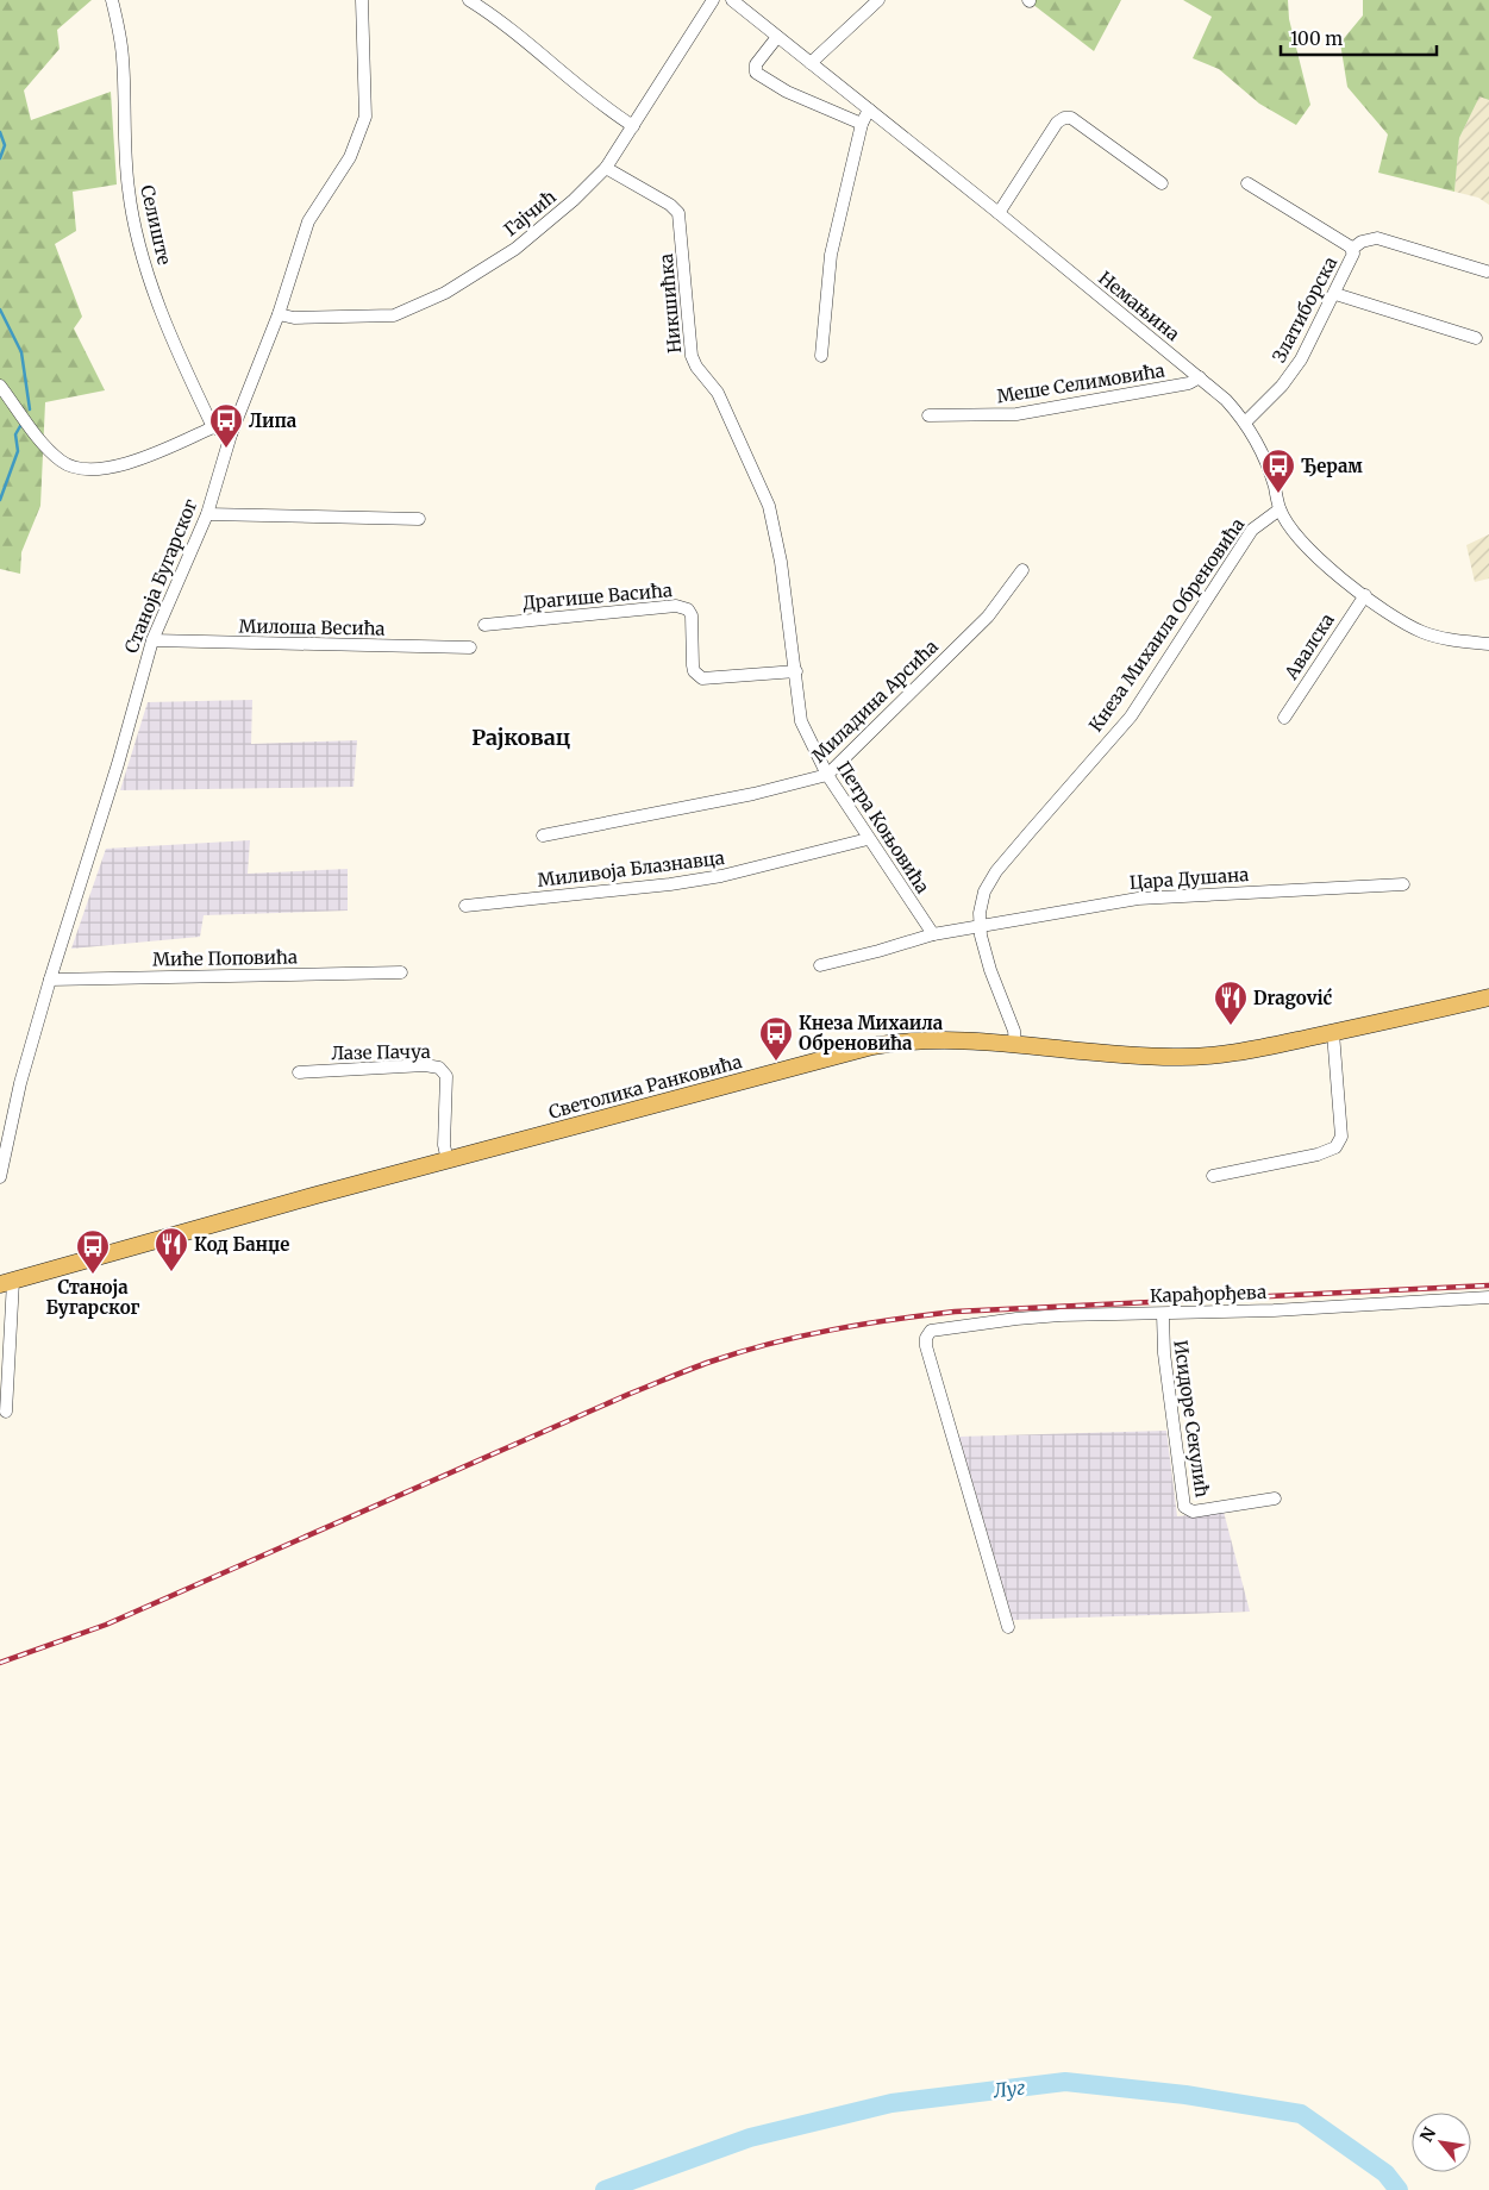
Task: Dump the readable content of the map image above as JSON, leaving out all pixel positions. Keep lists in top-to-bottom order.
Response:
{
  "streets": {
    "main road": ["Светолика Ранковића"],
    "street": [
      "Гајчић",
      "Селиште",
      "Никшићка",
      "Немањина",
      "Златиборска",
      "Меше Селимовића",
      "Станоја Бугарског",
      "Драгише Васића",
      "Кнеза Михаила Обреновића",
      "Милоша Весића",
      "Авалска",
      "Миладина Арсића",
      "Петра Коњовића",
      "Миливоја Блазнавца",
      "Цара Душана",
      "Миће Поповића",
      "Лазе Пачуа",
      "Карађорђева",
      "Исидоре Секулић"
    ]
  },
  "crossings": [
    ["Гајчић", "Никшићка"],
    ["Гајчић", "Станоја Бугарског"],
    ["Никшићка", "Петра Коњовића"],
    ["Немањина", "Златиборска"],
    ["Немањина", "Меше Селимовића"],
    ["Немањина", "Кнеза Михаила Обреновића"],
    ["Немањина", "Авалска"],
    ["Станоја Бугарског", "Милоша Весића"],
    ["Станоја Бугарског", "Миће Поповића"],
    ["Драгише Васића", "Петра Коњовића"],
    ["Кнеза Михаила Обреновића", "Цара Душана"],
    ["Кнеза Михаила Обреновића", "Светолика Ранковића"],
    ["Миладина Арсића", "Петра Коњовића"],
    ["Петра Коњовића", "Миливоја Блазнавца"],
    ["Петра Коњовића", "Цара Душана"],
    ["Лазе Пачуа", "Светолика Ранковића"],
    ["Карађорђева", "Исидоре Секулић"]
  ],
  "districts": ["Рајковац"],
  "water": ["Луг"],
  "places": {
    "bus stop": [
      "Липа",
      "Ђерам",
      "Кнеза Михаила Обреновића",
      "Станоја Бугарског"
    ],
    "restaurant": ["Dragović", "Код Банџе"]
  },
  "scale_bar": "100 m",
  "north": "top left"
}
